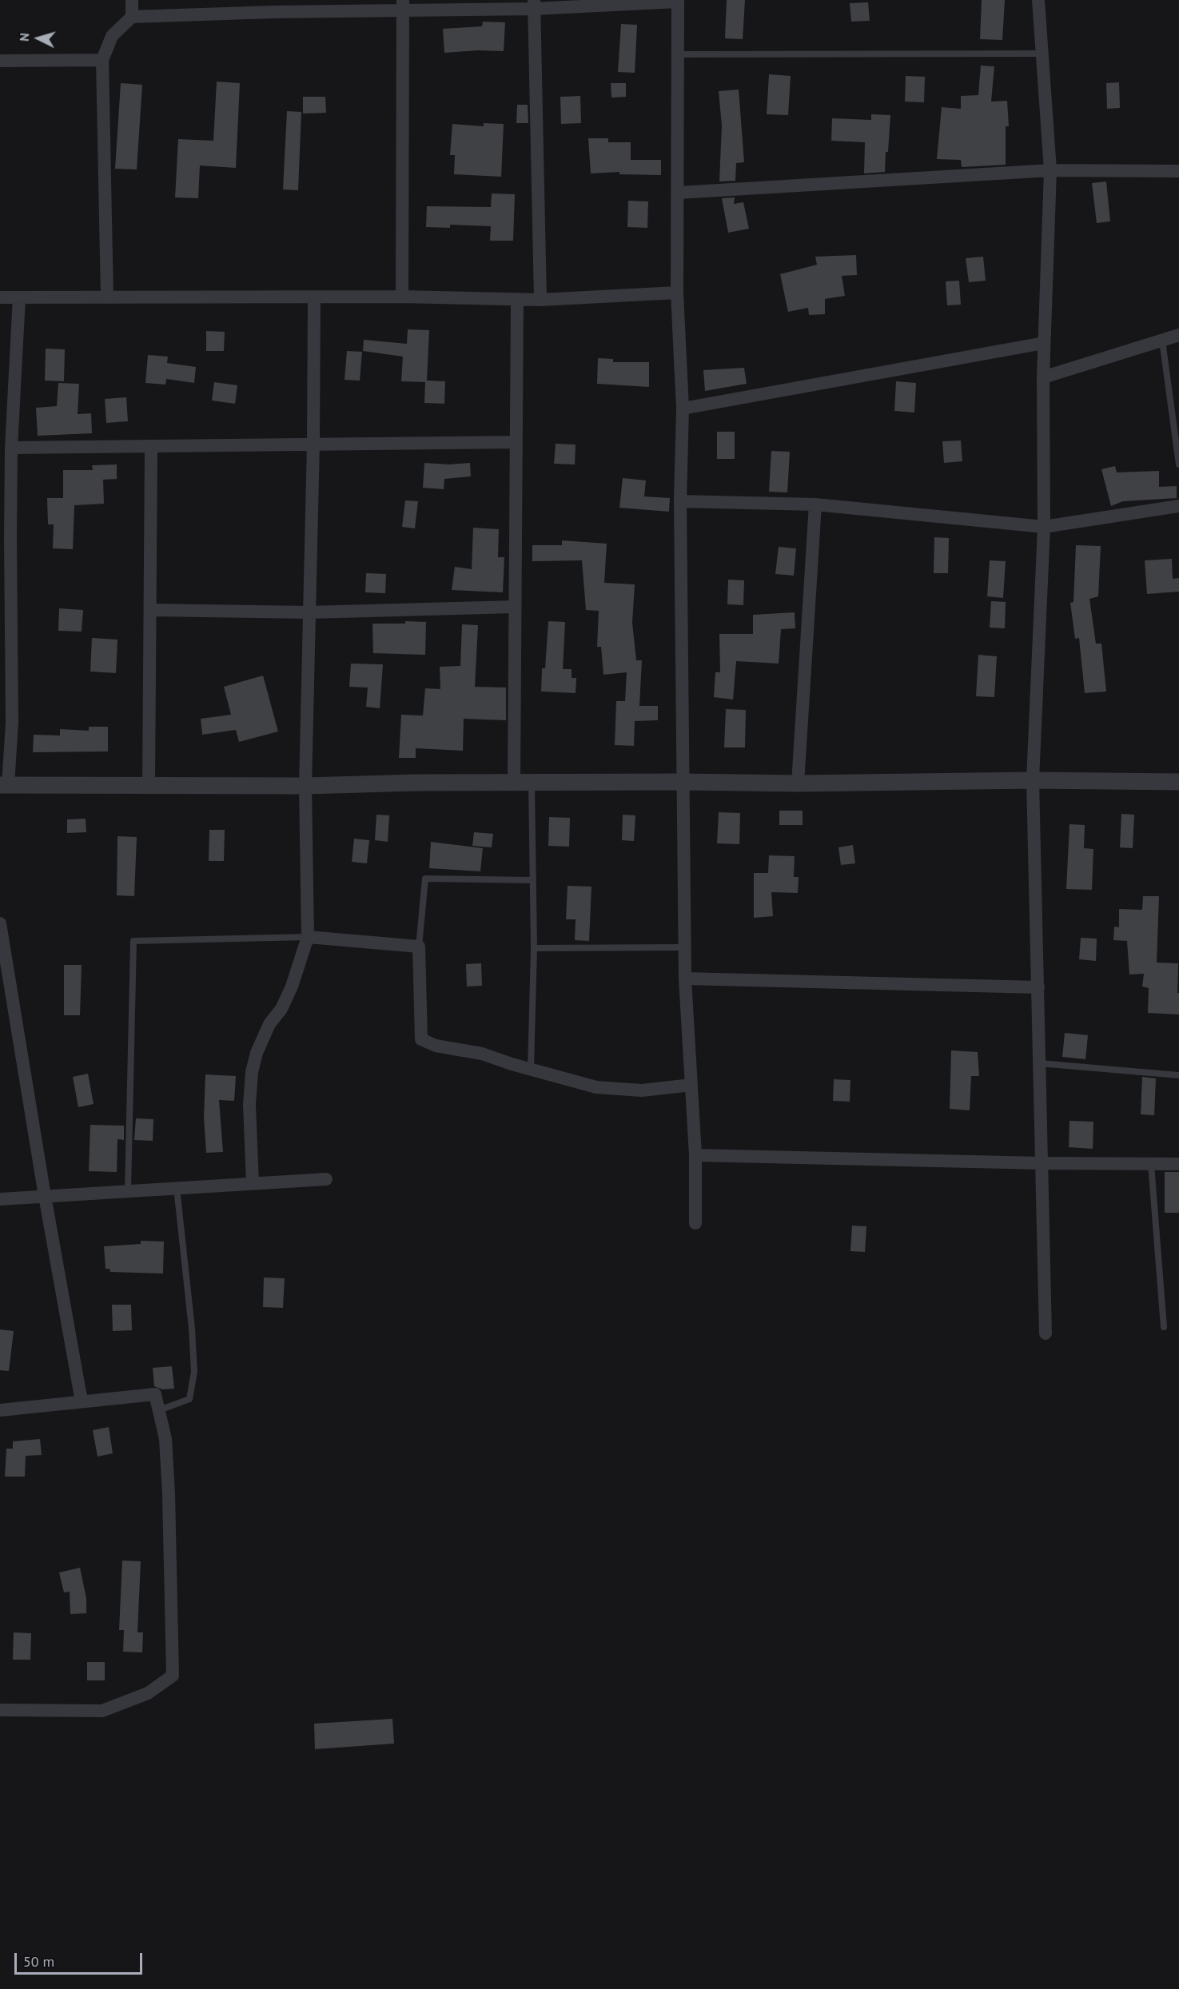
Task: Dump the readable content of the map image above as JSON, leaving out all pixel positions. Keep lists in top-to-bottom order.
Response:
{
  "scale_bar": "50 m",
  "north": "left"
}
